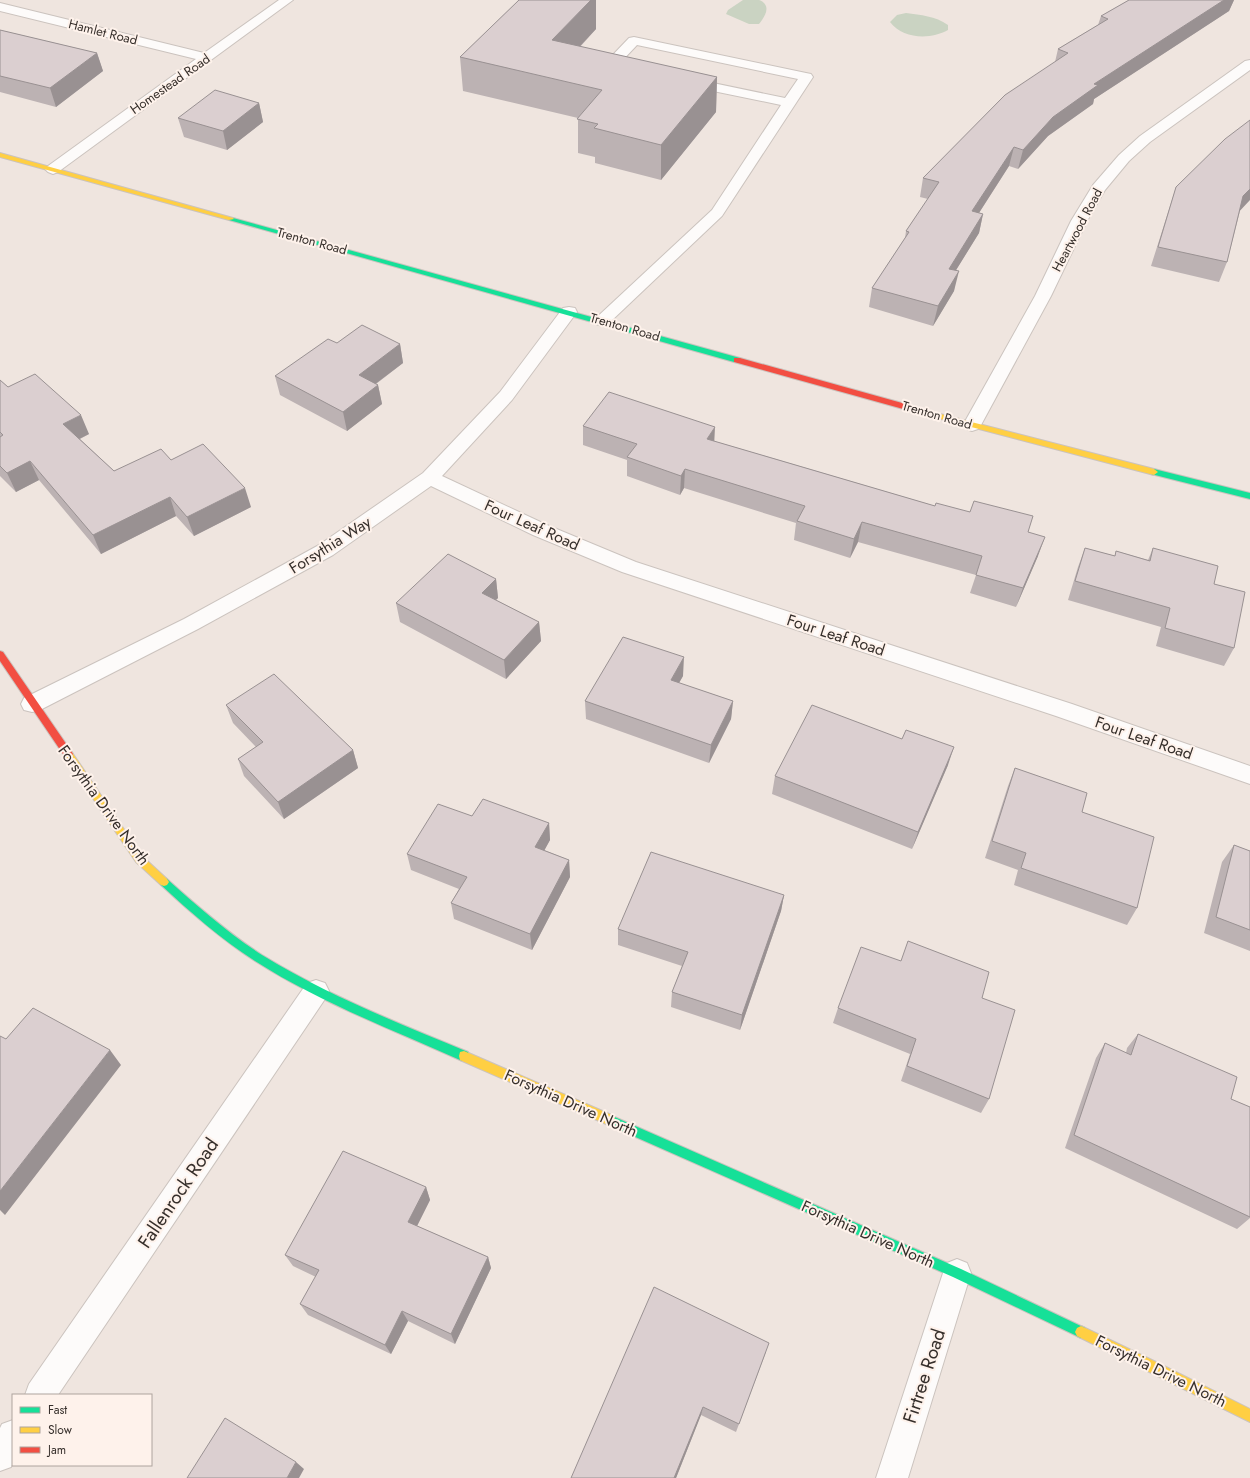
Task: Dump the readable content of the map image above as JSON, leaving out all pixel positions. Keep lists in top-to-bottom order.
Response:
{
  "streets": {
    "main road": ["Trenton Road", "Forsythia Drive North"],
    "street": [
      "Hamlet Road",
      "Homestead Road",
      "Heartwood Road",
      "Four Leaf Road",
      "Forsythia Way",
      "Fallenrock Road",
      "Firtree Road"
    ]
  },
  "crossings": [
    ["Hamlet Road", "Homestead Road"],
    ["Homestead Road", "Trenton Road"],
    ["Heartwood Road", "Trenton Road"],
    ["Trenton Road", "Forsythia Way"],
    ["Four Leaf Road", "Forsythia Way"],
    ["Forsythia Way", "Forsythia Drive North"],
    ["Forsythia Drive North", "Fallenrock Road"],
    ["Forsythia Drive North", "Firtree Road"]
  ],
  "legend": ["Fast", "Slow", "Jam"]
}
